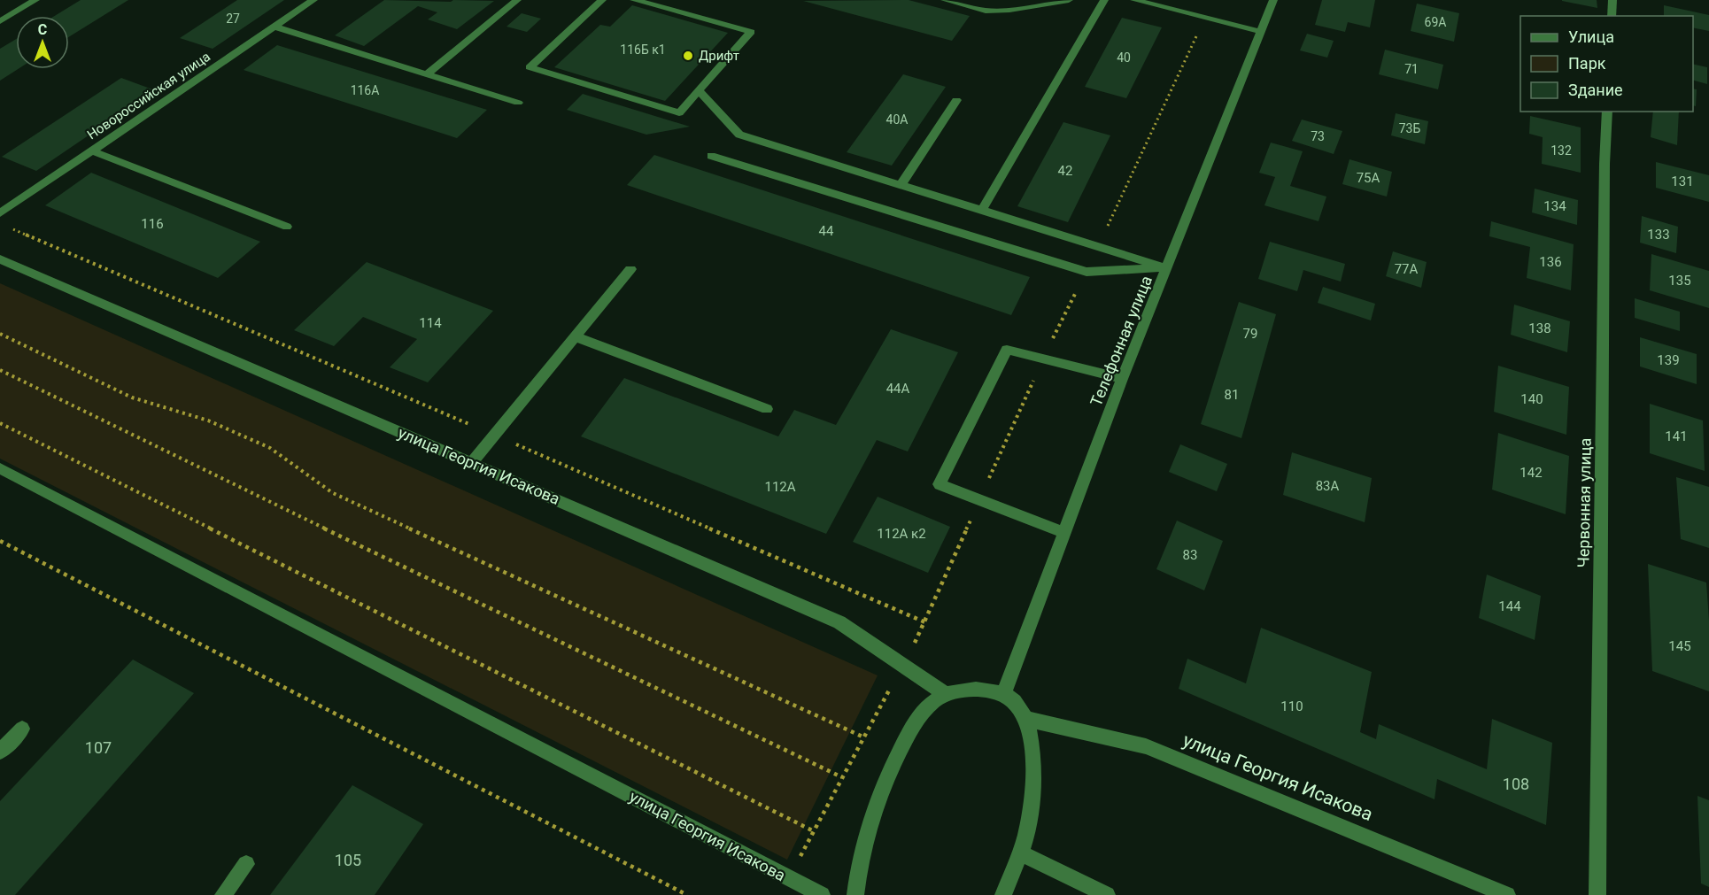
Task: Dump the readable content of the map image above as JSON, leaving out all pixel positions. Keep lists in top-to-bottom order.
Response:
{
  "streets": {
    "street": [
      "Новороссийская улица",
      "Телефонная улица",
      "улица Георгия Исакова",
      "Червонная улица"
    ]
  },
  "places": ["Дрифт"],
  "house_numbers": [
    "27",
    "69А",
    "116Б к1",
    "40",
    "71",
    "116А",
    "40А",
    "73Б",
    "73",
    "132",
    "42",
    "75А",
    "131",
    "134",
    "116",
    "44",
    "133",
    "136",
    "77А",
    "135",
    "114",
    "138",
    "79",
    "139",
    "44А",
    "81",
    "140",
    "141",
    "142",
    "83А",
    "112А",
    "112А к2",
    "83",
    "144",
    "145",
    "110",
    "107",
    "108",
    "105"
  ],
  "legend": ["Улица", "Парк", "Здание"],
  "north": "top"
}
